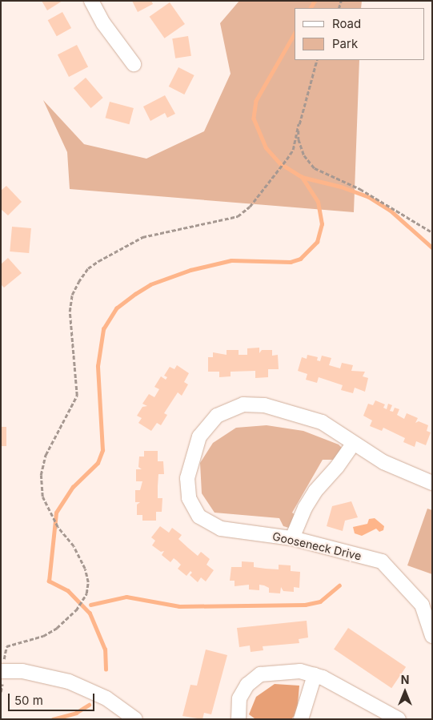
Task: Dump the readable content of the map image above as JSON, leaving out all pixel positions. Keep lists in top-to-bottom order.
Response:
{
  "streets": {
    "street": ["Gooseneck Drive"]
  },
  "legend": ["Road", "Park"],
  "scale_bar": "50 m",
  "north": "top"
}
